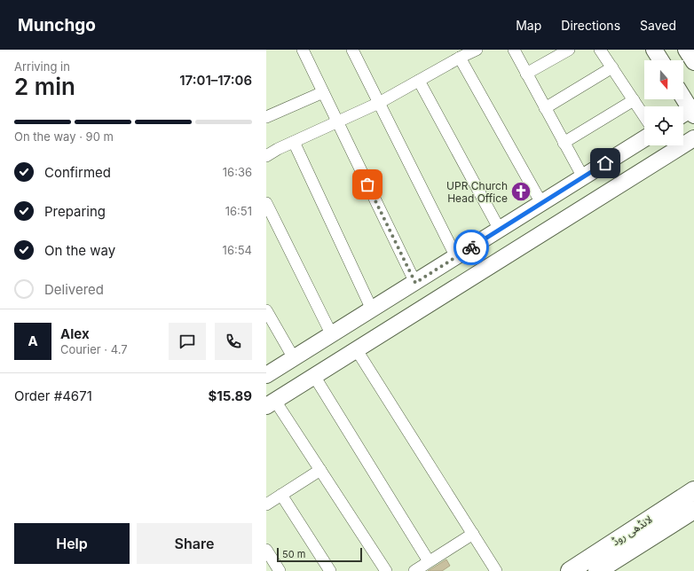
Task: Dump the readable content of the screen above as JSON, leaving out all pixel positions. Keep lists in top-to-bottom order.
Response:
{
  "streets": {
    "main road": ["لانڈھی روڈ"]
  },
  "places": {
    "church": ["UPR Church Head Office"]
  },
  "scale_bar": "50 m",
  "north": "bottom",
  "page": {
    "header": "Munchgo",
    "nav": ["Map", "Directions", "Saved"],
    "heading": ["2 min", "Arriving in", "17:01–17:06"],
    "panel": [
      "Alex",
      "Courier · 4.7",
      "Order #4671",
      "$15.89"
    ],
    "bar": "On the way · 90 m",
    "list": [
      ["Confirmed", "16:36"],
      ["Preparing", "16:51"],
      ["On the way", "16:54"],
      "Delivered"
    ],
    "round": "A",
    "buttons": ["Help", "Share"],
    "scale": "50 m"
  }
}
